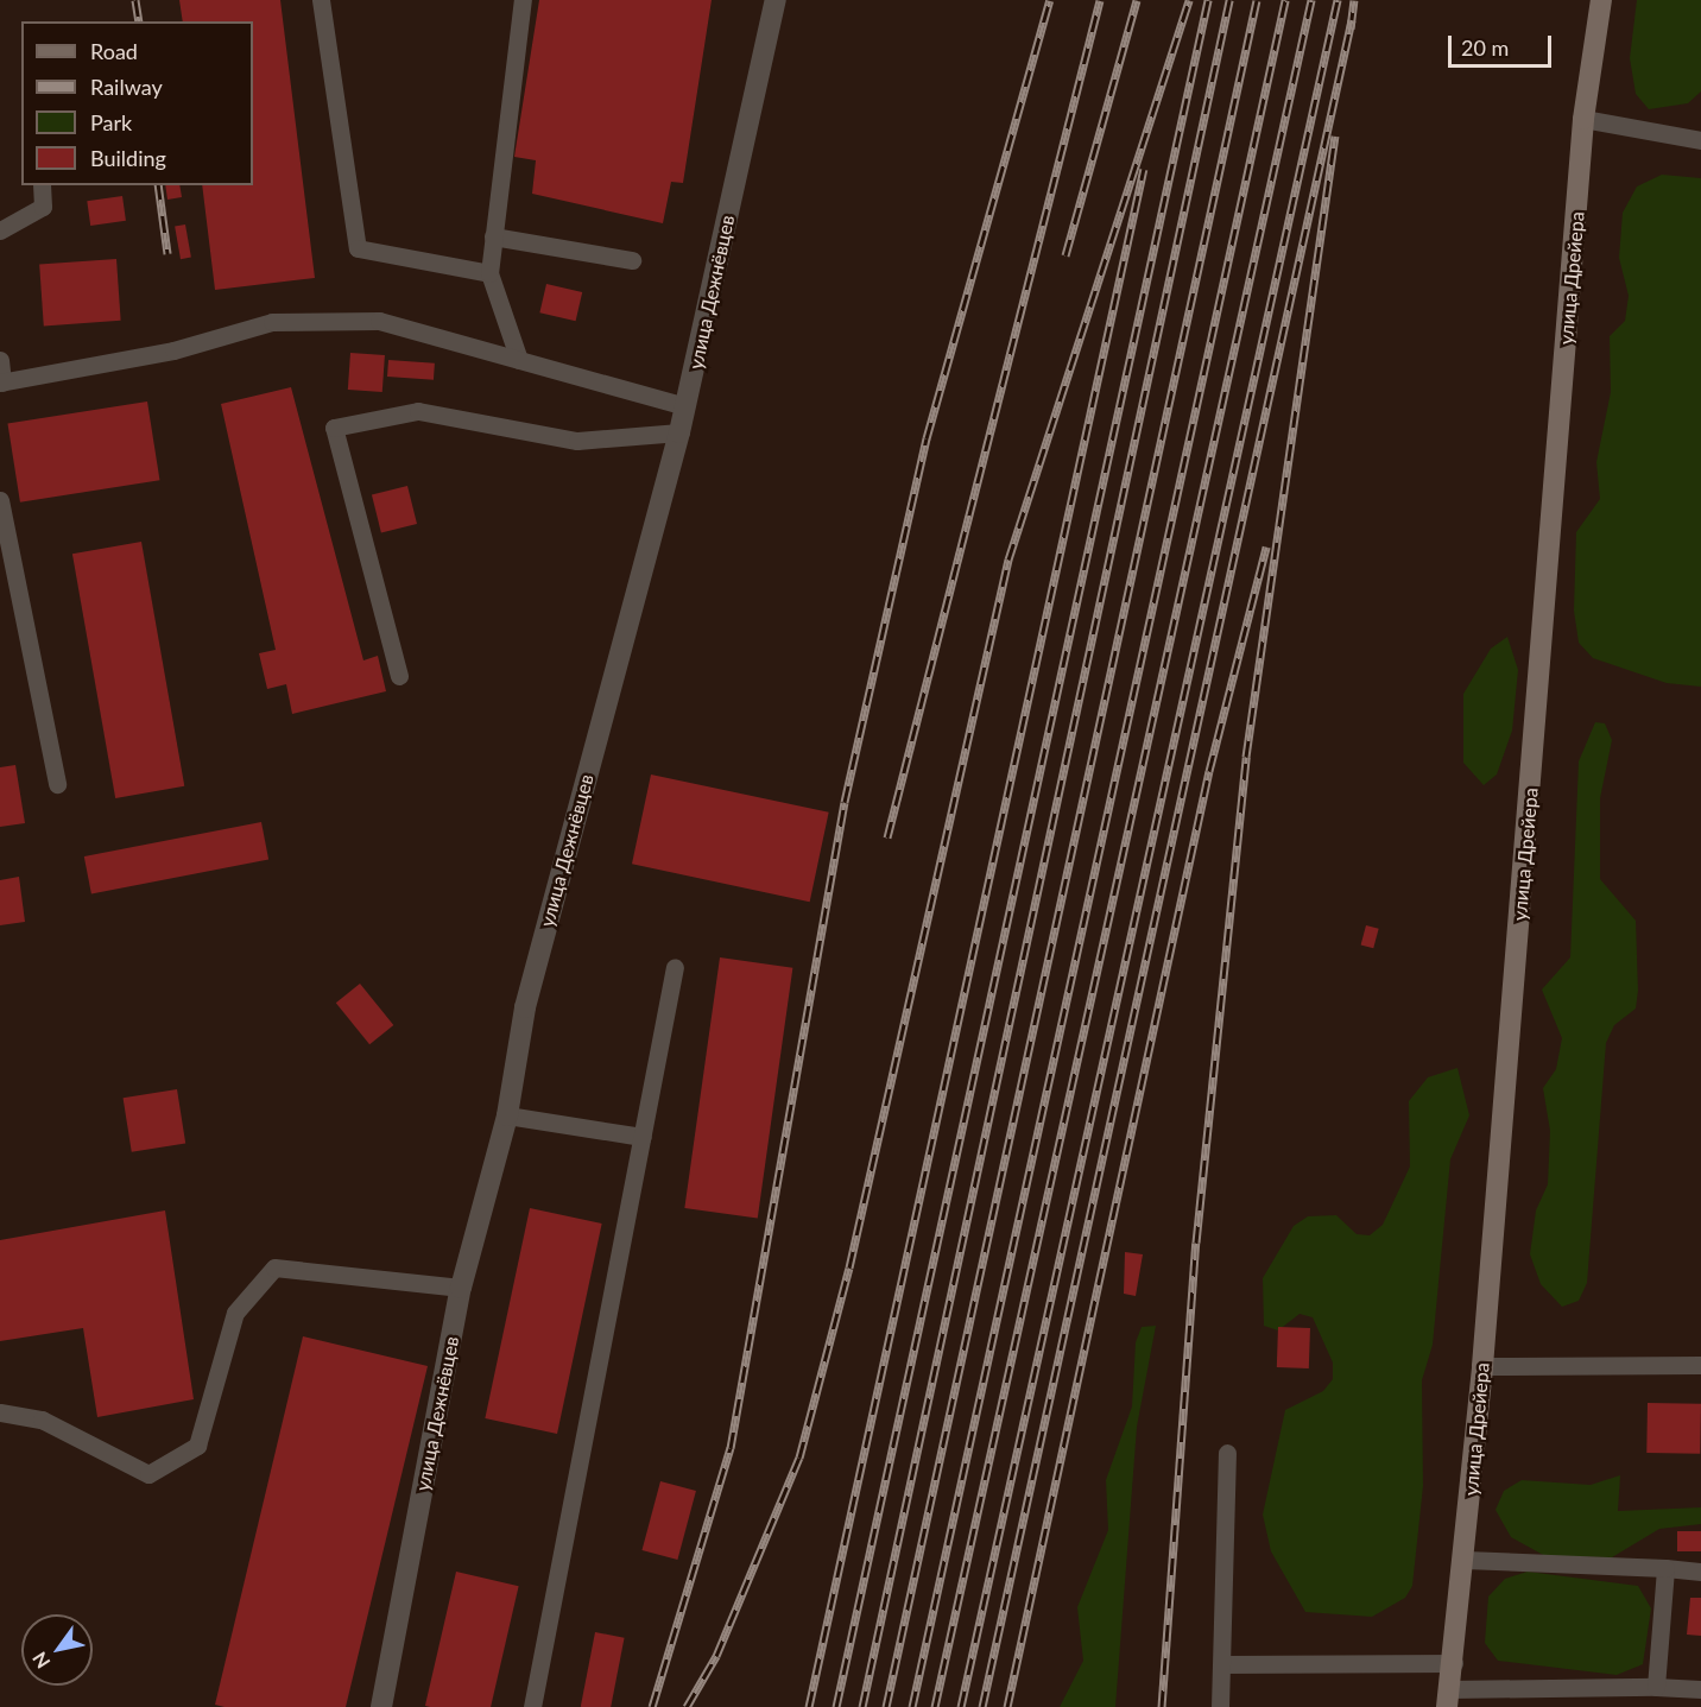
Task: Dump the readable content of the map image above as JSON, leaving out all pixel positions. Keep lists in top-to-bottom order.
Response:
{
  "streets": {
    "main road": ["улица Дрейера"],
    "street": ["улица Дежнёвцев"]
  },
  "legend": [
    "Road",
    "Railway",
    "Park",
    "Building"
  ],
  "scale_bar": "20 m",
  "north": "bottom left"
}
